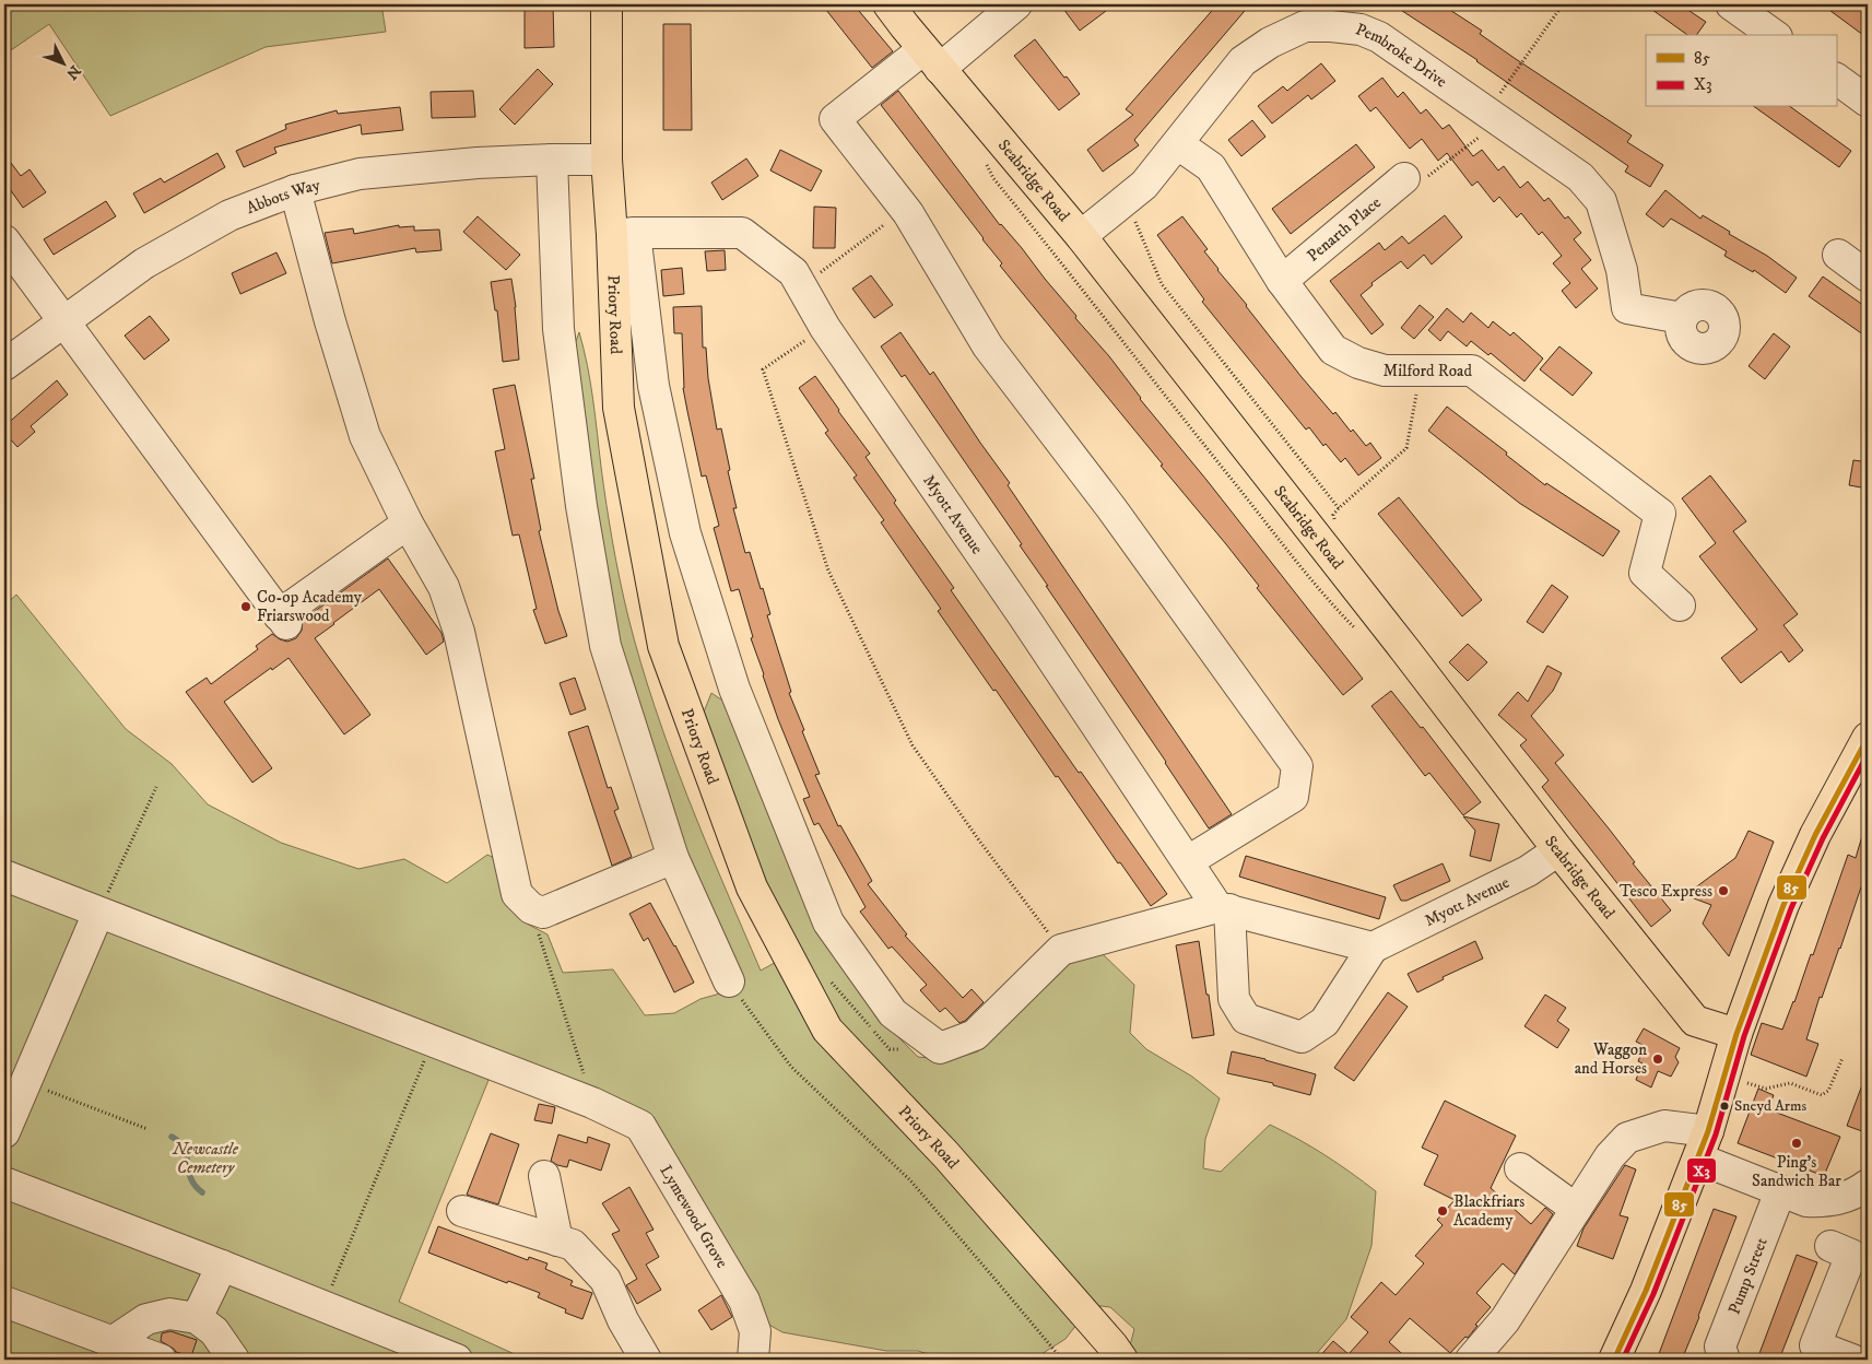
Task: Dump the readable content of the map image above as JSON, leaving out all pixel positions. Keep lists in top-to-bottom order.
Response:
{
  "streets": {
    "main road": ["Seabridge Road", "Priory Road"],
    "street": [
      "Pembroke Drive",
      "Abbots Way",
      "Penarth Place",
      "Milford Road",
      "Myott Avenue",
      "Lymewood Grove",
      "Pump Street"
    ]
  },
  "crossings": [
    ["Pembroke Drive", "Seabridge Road"],
    ["Pembroke Drive", "Milford Road"],
    ["Seabridge Road", "Myott Avenue"],
    ["Abbots Way", "Priory Road"],
    ["Penarth Place", "Milford Road"],
    ["Priory Road", "Myott Avenue"]
  ],
  "parks": ["Newcastle Cemetery"],
  "places": [
    "Co-op Academy Friarswood",
    "Tesco Express",
    "Waggon and Horses",
    "Sneyd Arms",
    "Ping's Sandwich Bar",
    "Blackfriars Academy"
  ],
  "lines": ["transit line 85", "transit line X3"],
  "legend": ["85", "X3"],
  "north": "bottom right"
}
